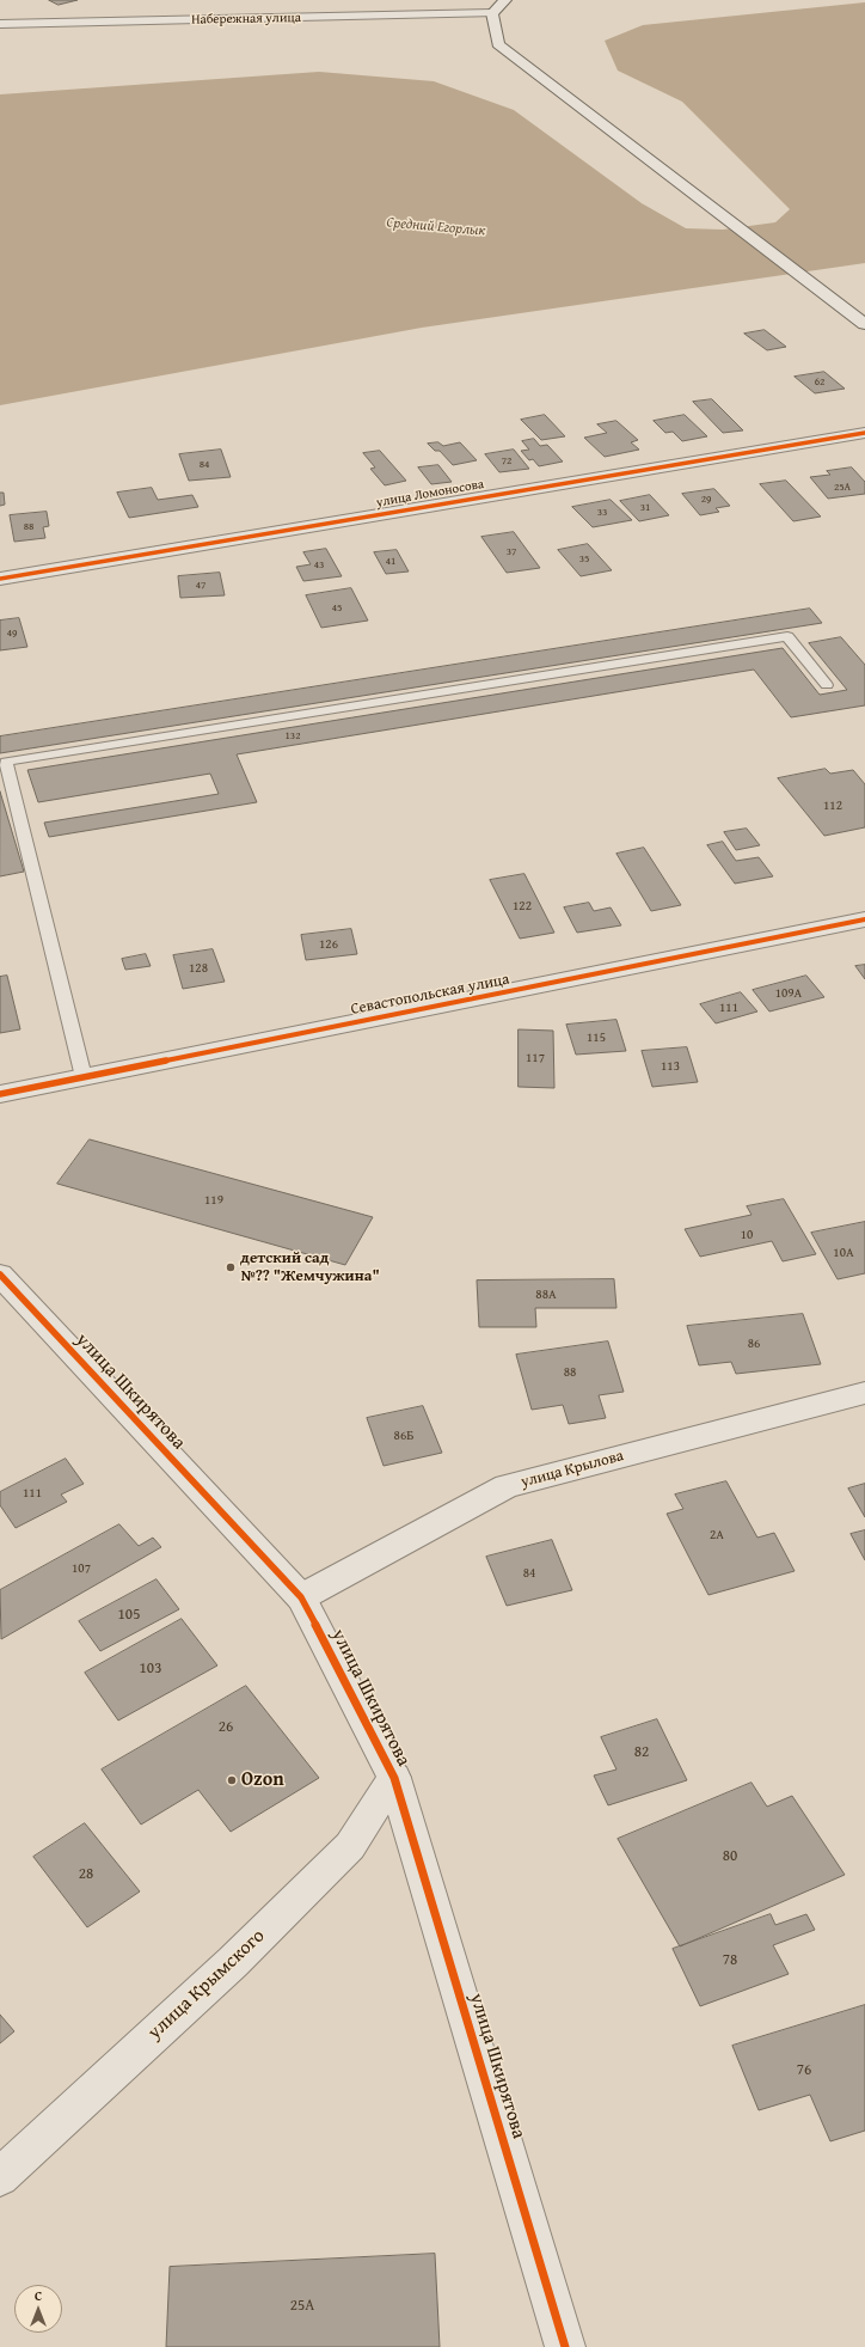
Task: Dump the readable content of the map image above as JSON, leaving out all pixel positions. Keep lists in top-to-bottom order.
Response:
{
  "streets": {
    "street": [
      "Набережная улица",
      "улица Ломоносова",
      "Севастопольская улица",
      "улица Шкирятова",
      "улица Крылова",
      "улица Крымского"
    ]
  },
  "crossings": [
    ["улица Шкирятова", "улица Крылова"],
    ["улица Шкирятова", "улица Крымского"]
  ],
  "water": ["Средний Егорлык"],
  "places": ["детский сад №?? \"Жемчужина\"", "Ozon"],
  "house_numbers": [
    "62",
    "72",
    "84",
    "25А",
    "29",
    "31",
    "33",
    "88",
    "37",
    "35",
    "41",
    "43",
    "47",
    "45",
    "49",
    "132",
    "112",
    "122",
    "126",
    "128",
    "109А",
    "111",
    "115",
    "117",
    "113",
    "119",
    "10",
    "10А",
    "88А",
    "86",
    "88",
    "86Б",
    "111",
    "2А",
    "107",
    "84",
    "105",
    "103",
    "26",
    "82",
    "80",
    "28",
    "78",
    "76",
    "25А"
  ],
  "north": "top"
}
